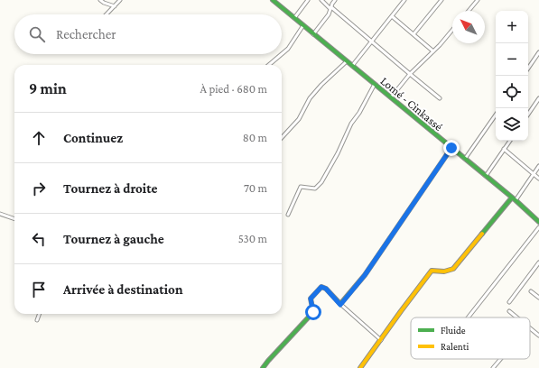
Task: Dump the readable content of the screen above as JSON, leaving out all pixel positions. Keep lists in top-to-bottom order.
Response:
{
  "streets": {
    "main road": ["Lomé - Cinkassé"]
  },
  "legend": ["Fluide", "Ralenti"],
  "north": "top left",
  "page": {
    "map_buttons": ["+", "−"],
    "search": "Rechercher",
    "heading": ["9 min", "À pied · 680 m"],
    "list": [
      ["Continuez", "80 m"],
      ["Tournez à droite", "70 m"],
      ["Tournez à gauche", "530 m"],
      "Arrivée à destination"
    ]
  }
}
